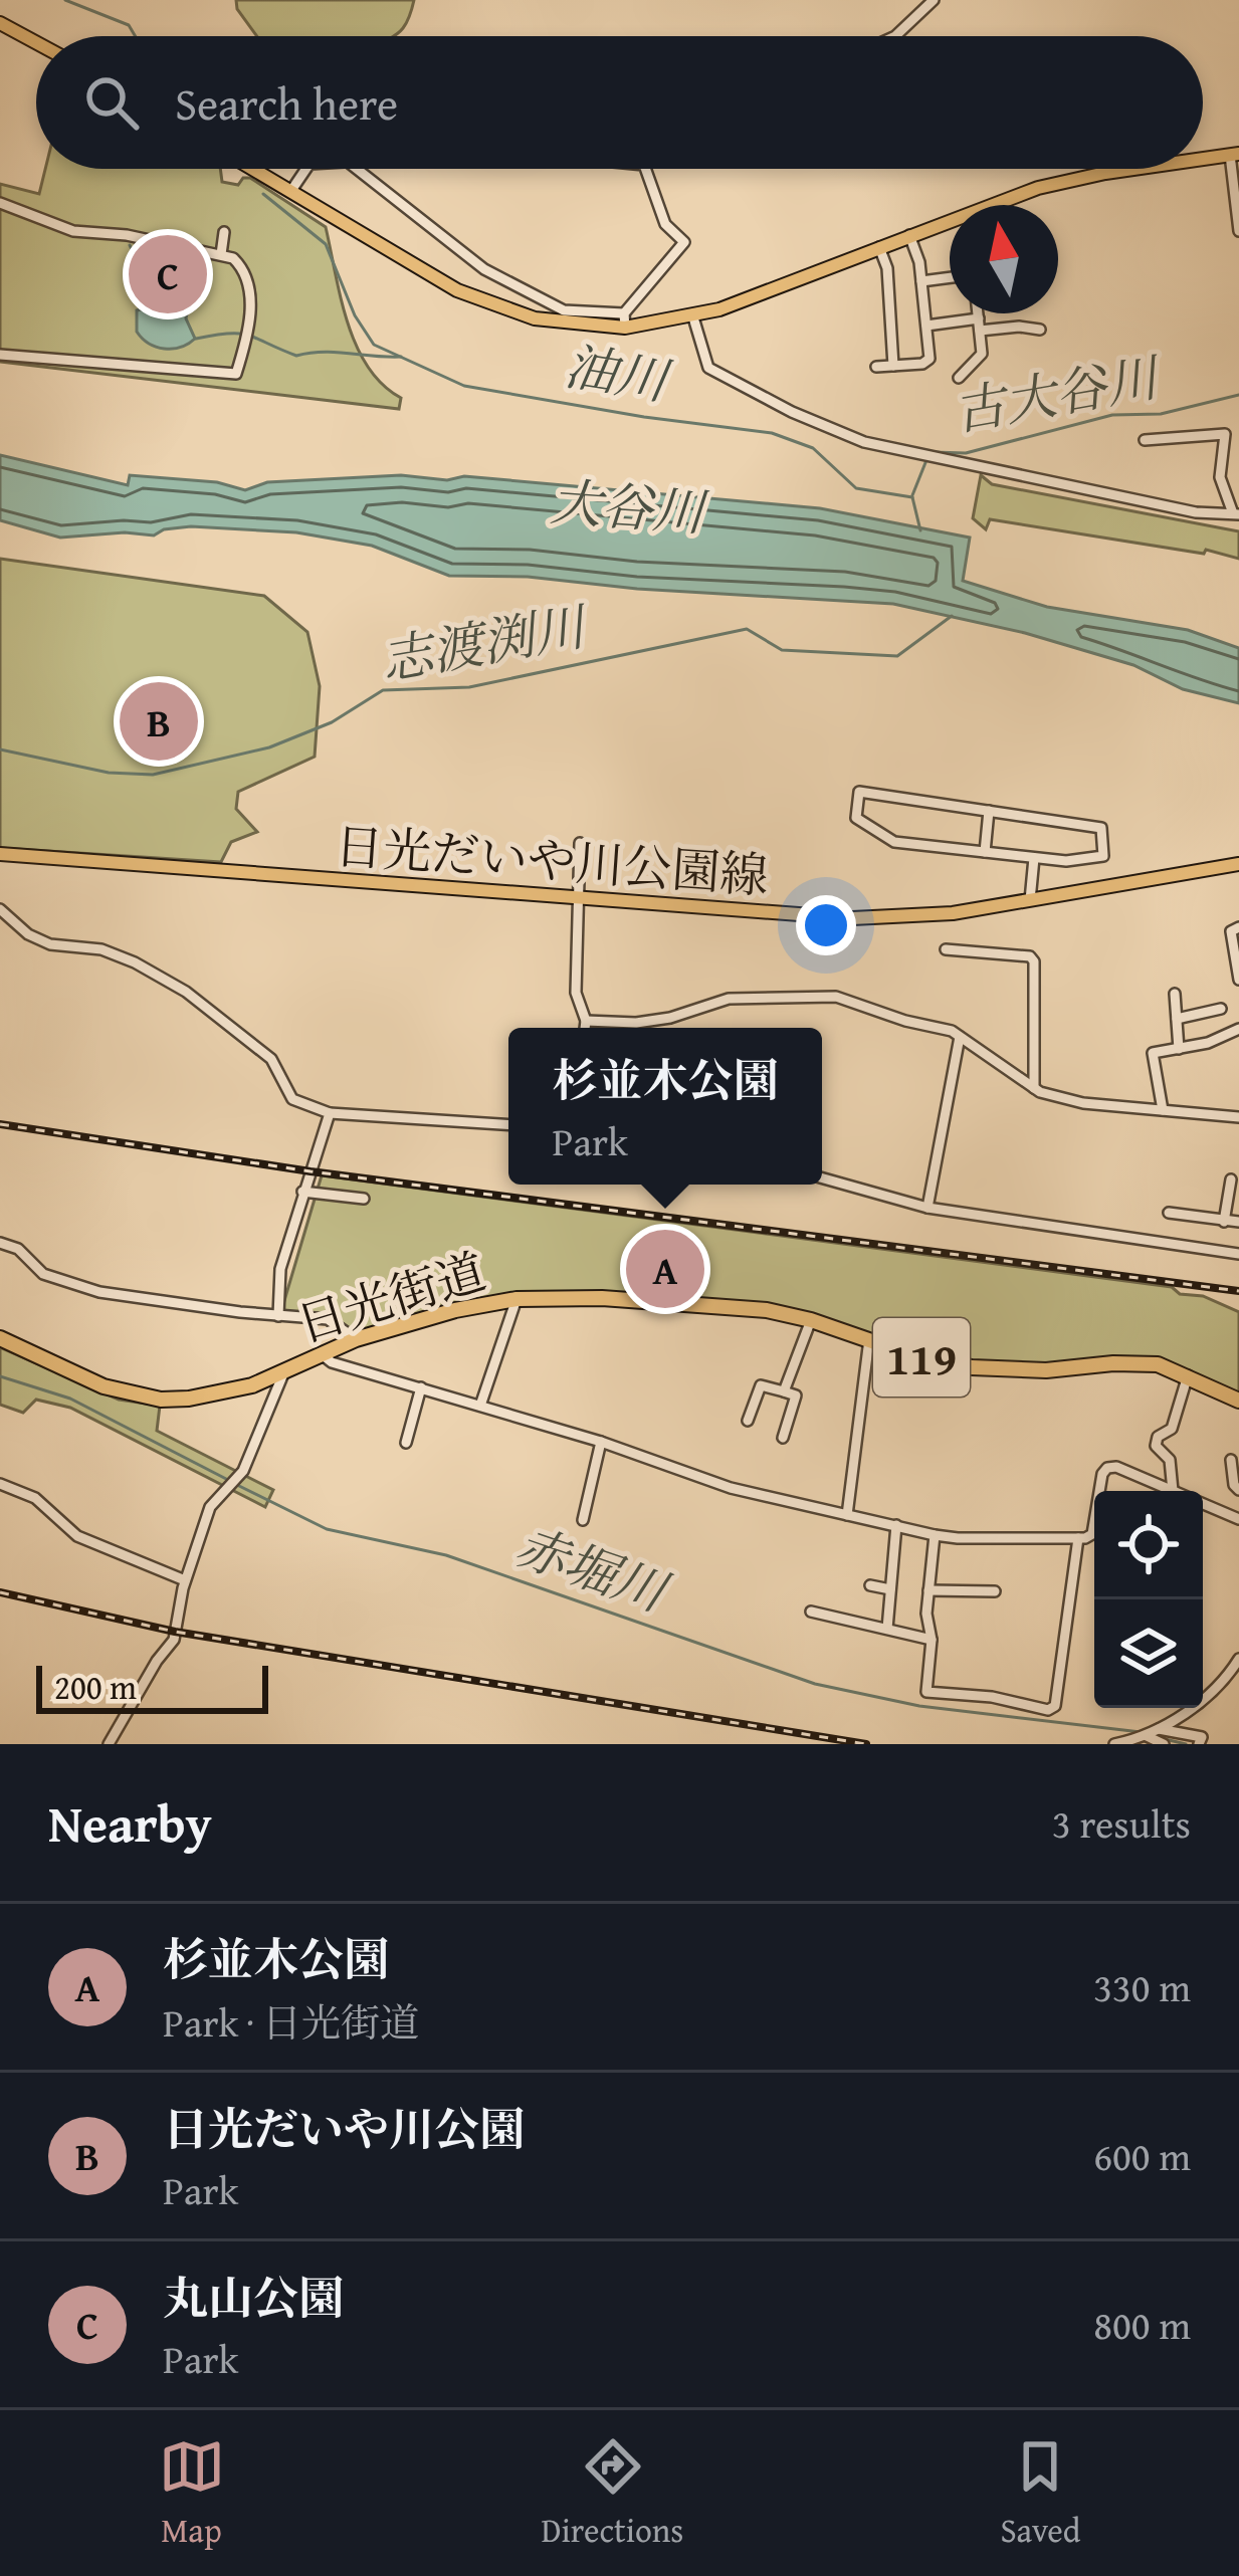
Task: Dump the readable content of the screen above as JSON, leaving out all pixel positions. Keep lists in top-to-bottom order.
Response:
{
  "streets": {
    "highway": ["日光街道", "119"],
    "main road": ["日光だいや川公園線"]
  },
  "water": [
    "油川",
    "古大谷川",
    "大谷川",
    "志渡渕川",
    "赤堀川"
  ],
  "scale_bar": "200 m",
  "north": "top",
  "page": {
    "search": "Search here",
    "pins": ["C", "B", "A"],
    "popup": ["杉並木公園", "Park"],
    "scale": "200 m",
    "heading": ["Nearby", "3 results"],
    "list": [
      {
        "mark": "A",
        "name": "杉並木公園",
        "note": "Park · 日光街道",
        "value": "330 m"
      },
      {
        "mark": "B",
        "name": "日光だいや川公園",
        "note": "Park",
        "value": "600 m"
      },
      {
        "mark": "C",
        "name": "丸山公園",
        "note": "Park",
        "value": "800 m"
      }
    ],
    "nav": ["Map", "Directions", "Saved"]
  }
}
